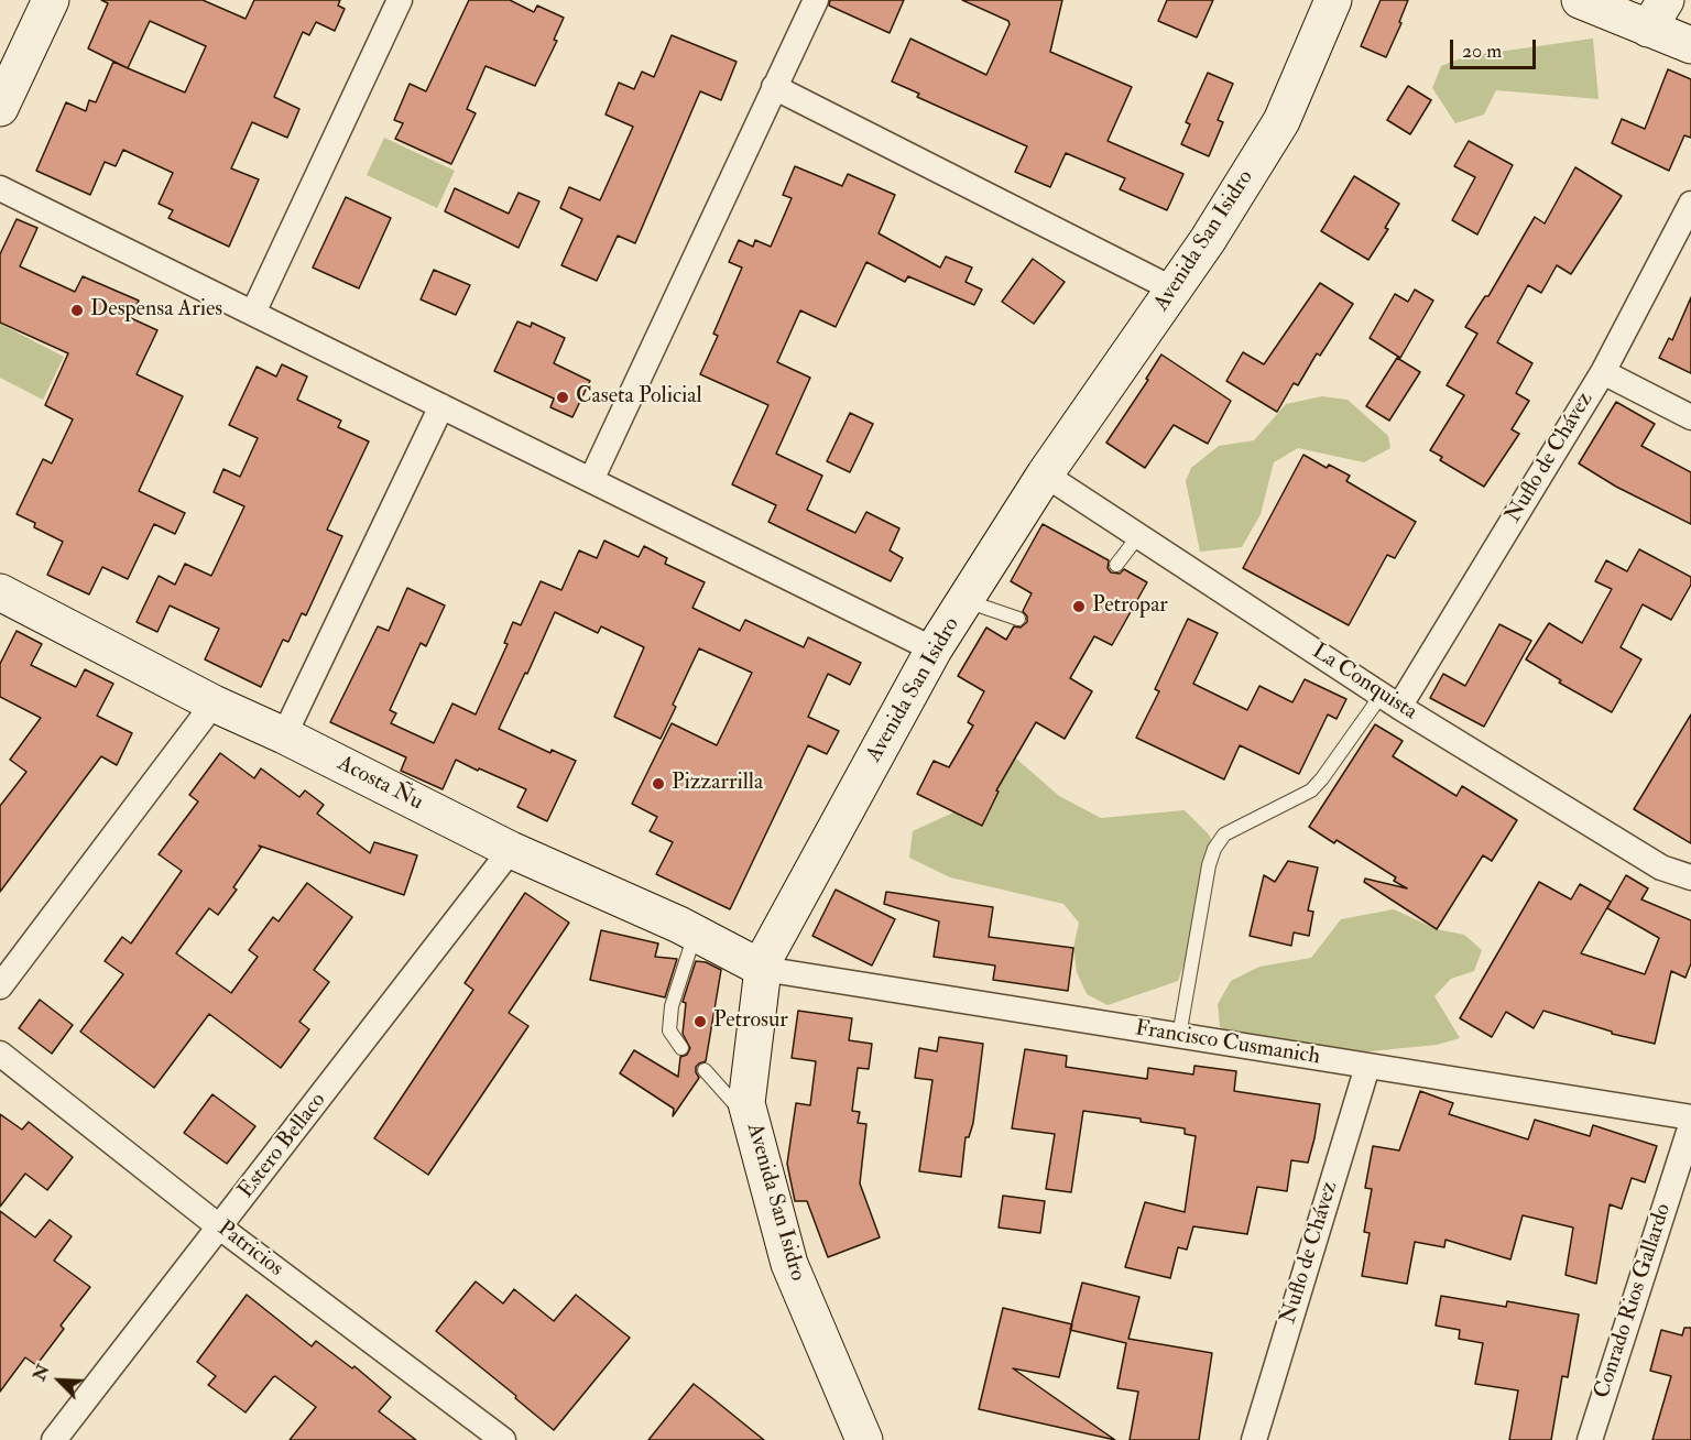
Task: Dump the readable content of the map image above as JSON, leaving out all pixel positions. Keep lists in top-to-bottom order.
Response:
{
  "streets": {
    "main road": ["Avenida San Isidro", "Acosta Ñu"],
    "street": [
      "Nuflo de Chávez",
      "La Conquista",
      "Francisco Cusmanich",
      "Estero Bellaco",
      "Patricios",
      "Conrado Rios Gallardo"
    ]
  },
  "crossings": [
    ["Avenida San Isidro", "La Conquista"],
    ["Avenida San Isidro", "Acosta Ñu"],
    ["Avenida San Isidro", "Francisco Cusmanich"],
    ["Nuflo de Chávez", "La Conquista"],
    ["Nuflo de Chávez", "Francisco Cusmanich"],
    ["Acosta Ñu", "Francisco Cusmanich"],
    ["Acosta Ñu", "Estero Bellaco"],
    ["Estero Bellaco", "Patricios"]
  ],
  "places": [
    "Despensa Aries",
    "Caseta Policial",
    "Petropar",
    "Pizzarrilla",
    "Petrosur"
  ],
  "scale_bar": "20 m",
  "north": "top left"
}
